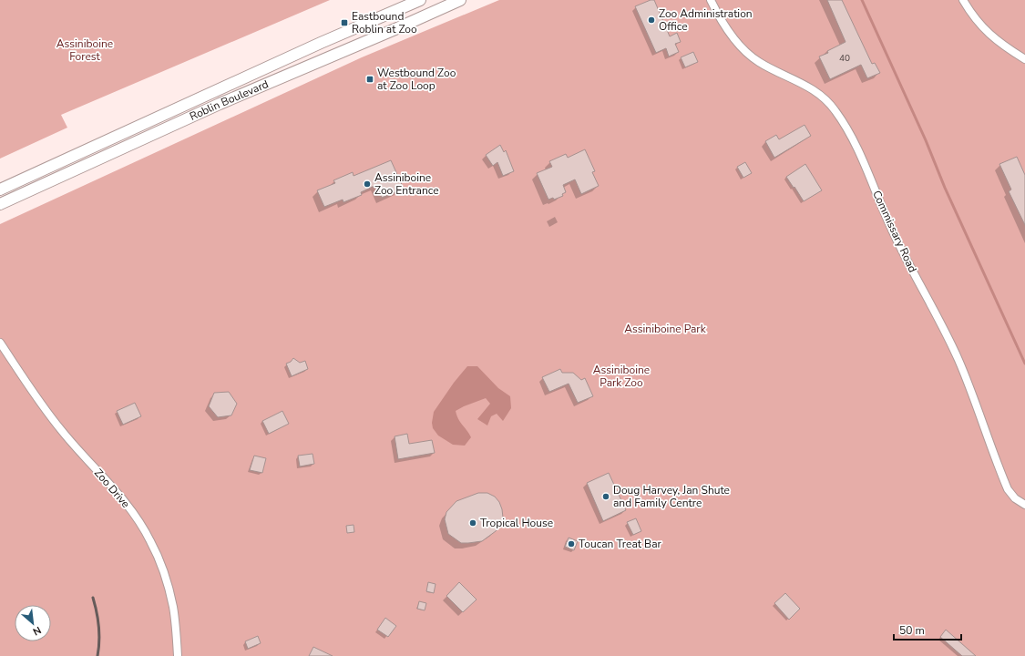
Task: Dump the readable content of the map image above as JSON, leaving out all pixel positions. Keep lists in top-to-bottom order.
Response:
{
  "streets": {
    "main road": ["Roblin Boulevard"],
    "street": ["Commissary Road", "Zoo Drive"]
  },
  "parks": ["Assiniboine Forest", "Assiniboine Park", "Assiniboine Park Zoo"],
  "places": {
    "other": [
      "Zoo Administration Office",
      "Assiniboine Zoo Entrance",
      "Doug Harvey, Jan Shute and Family Centre",
      "Tropical House",
      "Toucan Treat Bar"
    ],
    "transit": ["Eastbound Roblin at Zoo", "Westbound Zoo at Zoo Loop"]
  },
  "house_numbers": ["40"],
  "scale_bar": "50 m",
  "north": "bottom right"
}
